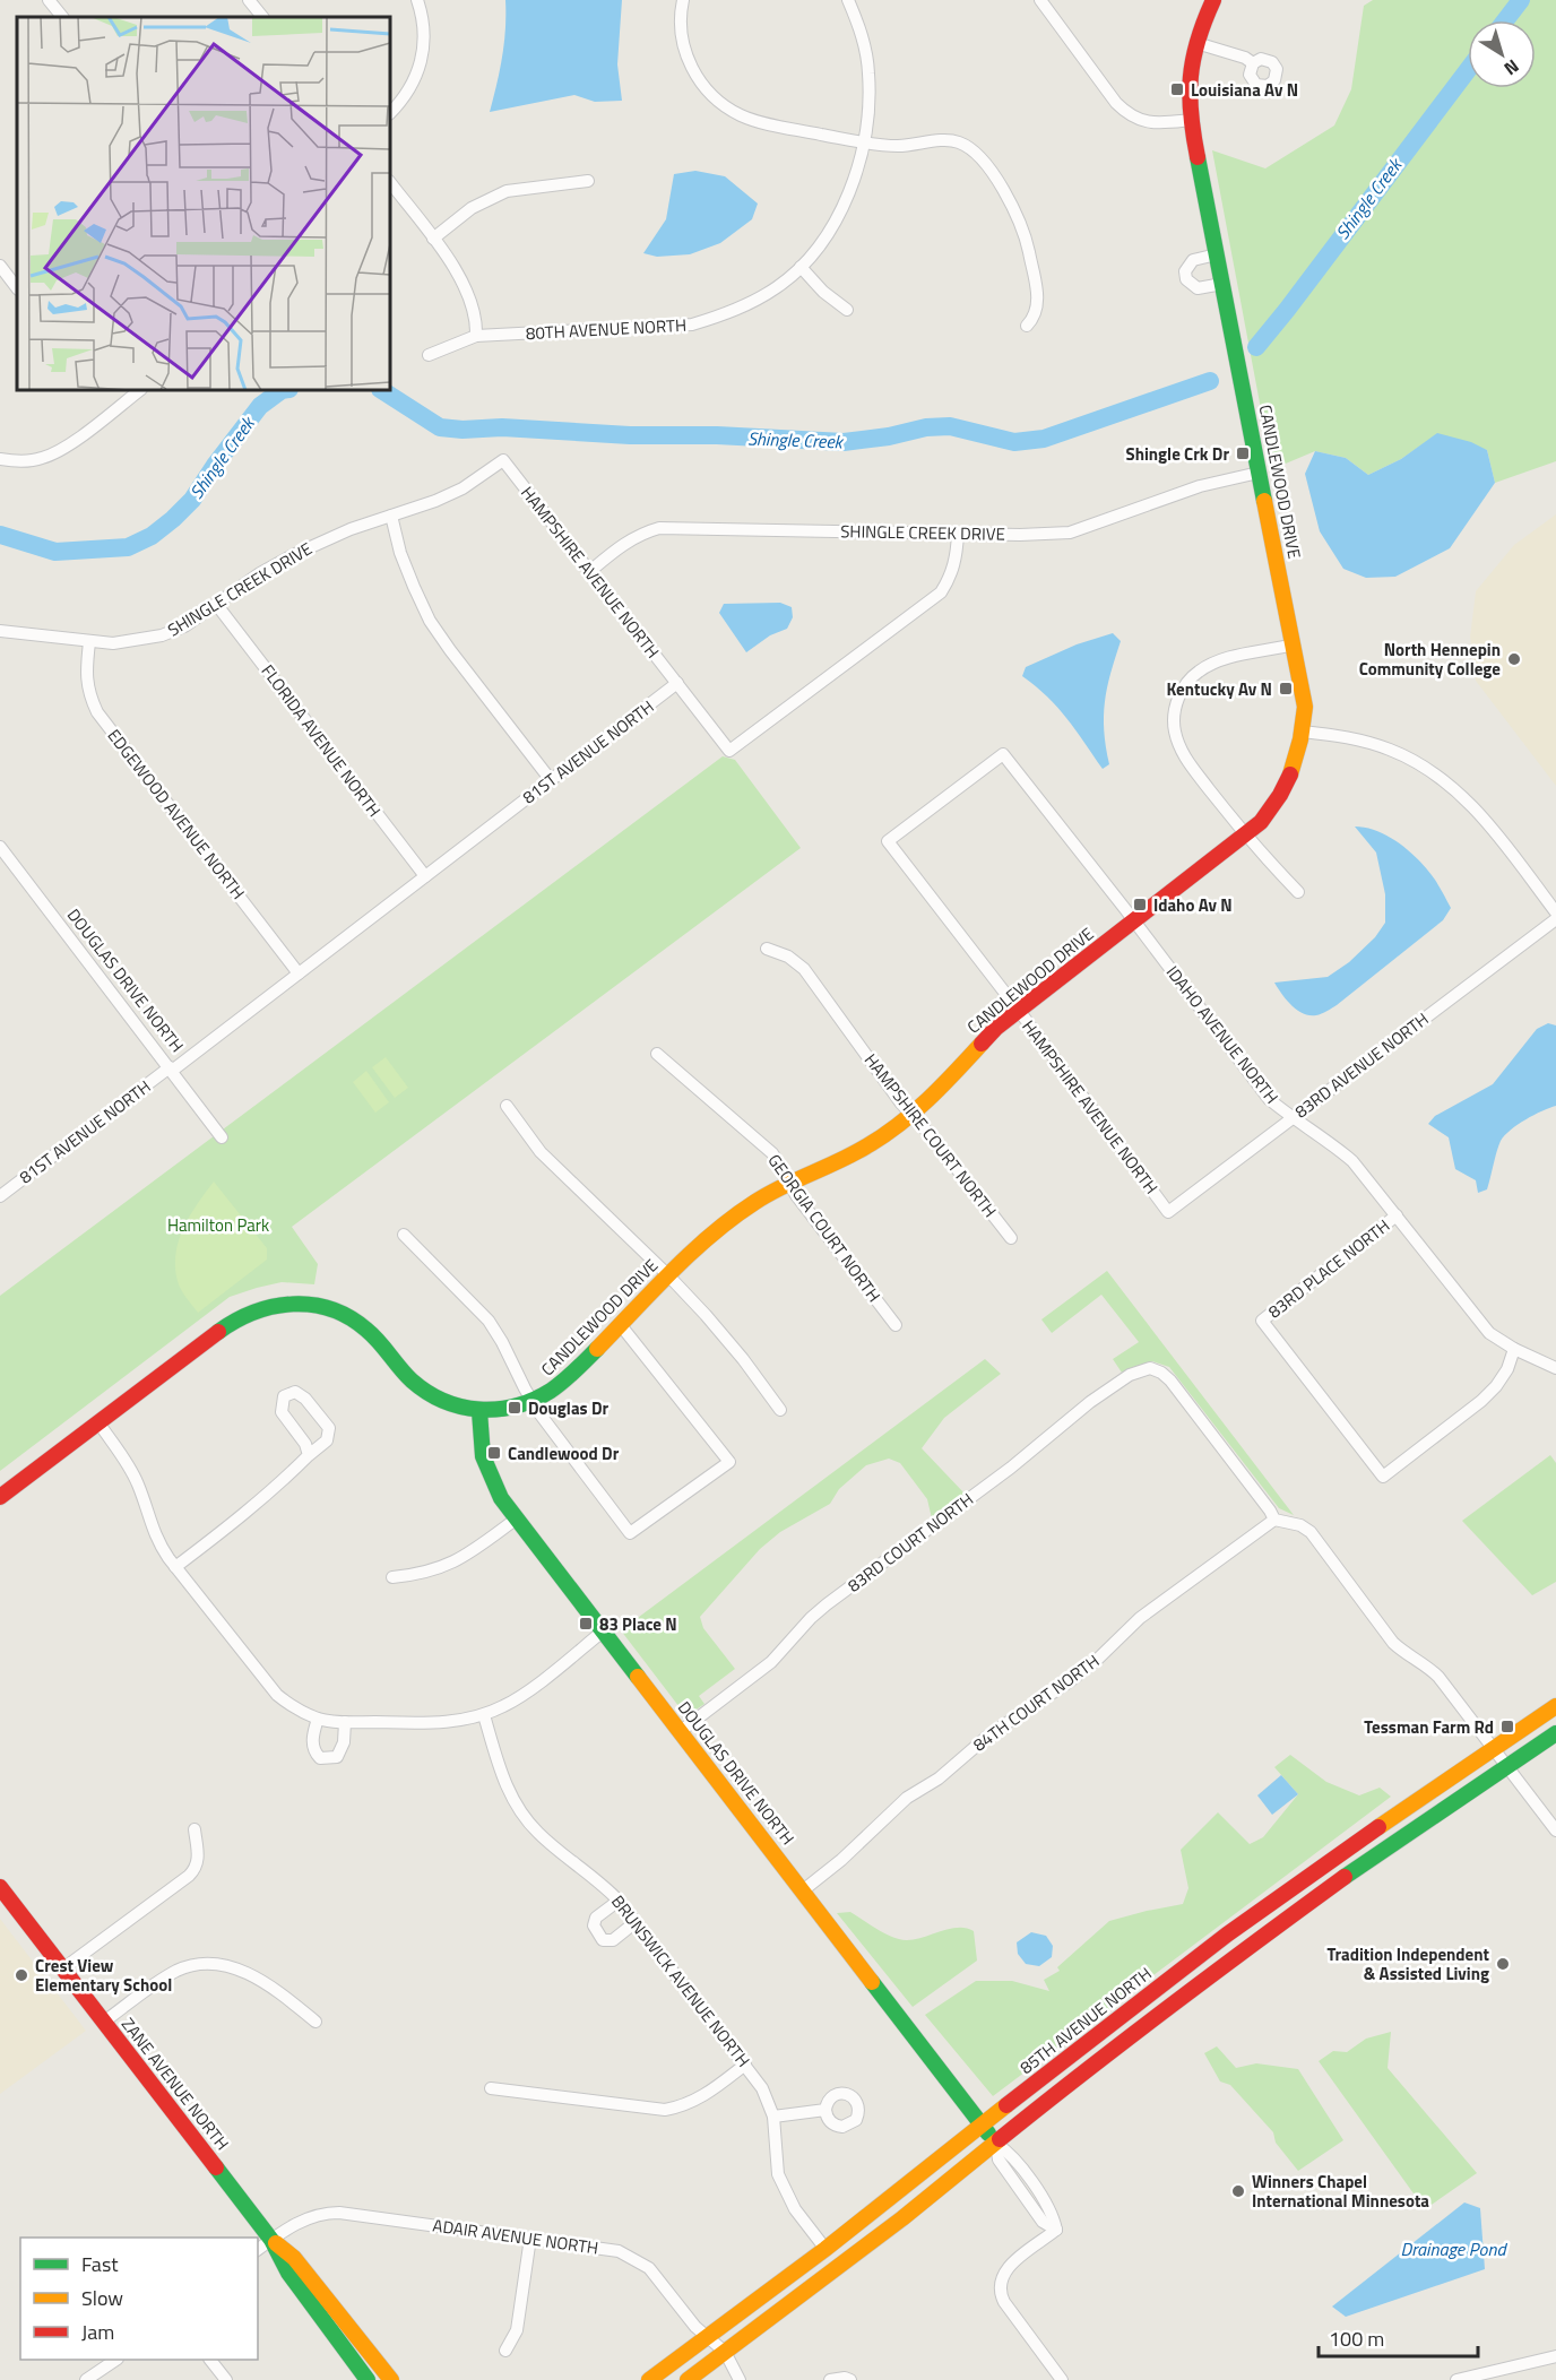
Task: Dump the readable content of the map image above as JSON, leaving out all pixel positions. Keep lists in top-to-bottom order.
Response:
{
  "streets": {
    "street": [
      "80TH AVENUE NORTH",
      "CANDLEWOOD DRIVE",
      "SHINGLE CREEK DRIVE",
      "HAMPSHIRE AVENUE NORTH",
      "FLORIDA AVENUE NORTH",
      "81ST AVENUE NORTH",
      "EDGEWOOD AVENUE NORTH",
      "DOUGLAS DRIVE NORTH",
      "IDAHO AVENUE NORTH",
      "83RD AVENUE NORTH",
      "HAMPSHIRE COURT NORTH",
      "GEORGIA COURT NORTH",
      "83RD PLACE NORTH",
      "83RD COURT NORTH",
      "84TH COURT NORTH",
      "BRUNSWICK AVENUE NORTH",
      "85TH AVENUE NORTH",
      "ZANE AVENUE NORTH",
      "ADAIR AVENUE NORTH"
    ]
  },
  "crossings": [
    ["CANDLEWOOD DRIVE", "SHINGLE CREEK DRIVE"],
    ["CANDLEWOOD DRIVE", "HAMPSHIRE AVENUE NORTH"],
    ["CANDLEWOOD DRIVE", "DOUGLAS DRIVE NORTH"],
    ["CANDLEWOOD DRIVE", "IDAHO AVENUE NORTH"],
    ["CANDLEWOOD DRIVE", "HAMPSHIRE COURT NORTH"],
    ["CANDLEWOOD DRIVE", "GEORGIA COURT NORTH"],
    ["SHINGLE CREEK DRIVE", "HAMPSHIRE AVENUE NORTH"],
    ["SHINGLE CREEK DRIVE", "FLORIDA AVENUE NORTH"],
    ["SHINGLE CREEK DRIVE", "EDGEWOOD AVENUE NORTH"],
    ["HAMPSHIRE AVENUE NORTH", "81ST AVENUE NORTH"],
    ["HAMPSHIRE AVENUE NORTH", "IDAHO AVENUE NORTH"],
    ["HAMPSHIRE AVENUE NORTH", "83RD AVENUE NORTH"],
    ["FLORIDA AVENUE NORTH", "81ST AVENUE NORTH"],
    ["81ST AVENUE NORTH", "EDGEWOOD AVENUE NORTH"],
    ["81ST AVENUE NORTH", "DOUGLAS DRIVE NORTH"],
    ["DOUGLAS DRIVE NORTH", "83RD COURT NORTH"],
    ["DOUGLAS DRIVE NORTH", "84TH COURT NORTH"],
    ["DOUGLAS DRIVE NORTH", "85TH AVENUE NORTH"],
    ["IDAHO AVENUE NORTH", "83RD AVENUE NORTH"],
    ["IDAHO AVENUE NORTH", "83RD PLACE NORTH"],
    ["83RD COURT NORTH", "84TH COURT NORTH"],
    ["BRUNSWICK AVENUE NORTH", "85TH AVENUE NORTH"],
    ["85TH AVENUE NORTH", "ADAIR AVENUE NORTH"],
    ["ZANE AVENUE NORTH", "ADAIR AVENUE NORTH"]
  ],
  "water": ["Shingle Creek", "Drainage Pond"],
  "parks": ["Hamilton Park"],
  "places": {
    "transit": [
      "Louisiana Av N",
      "Shingle Crk Dr",
      "Kentucky Av N",
      "Idaho Av N",
      "Douglas Dr",
      "Candlewood Dr",
      "83 Place N",
      "Tessman Farm Rd"
    ],
    "other": [
      "North Hennepin Community College",
      "Tradition Independent & Assisted Living",
      "Crest View Elementary School",
      "Winners Chapel International Minnesota"
    ]
  },
  "legend": ["Fast", "Slow", "Jam"],
  "scale_bar": "100 m",
  "north": "bottom right"
}
